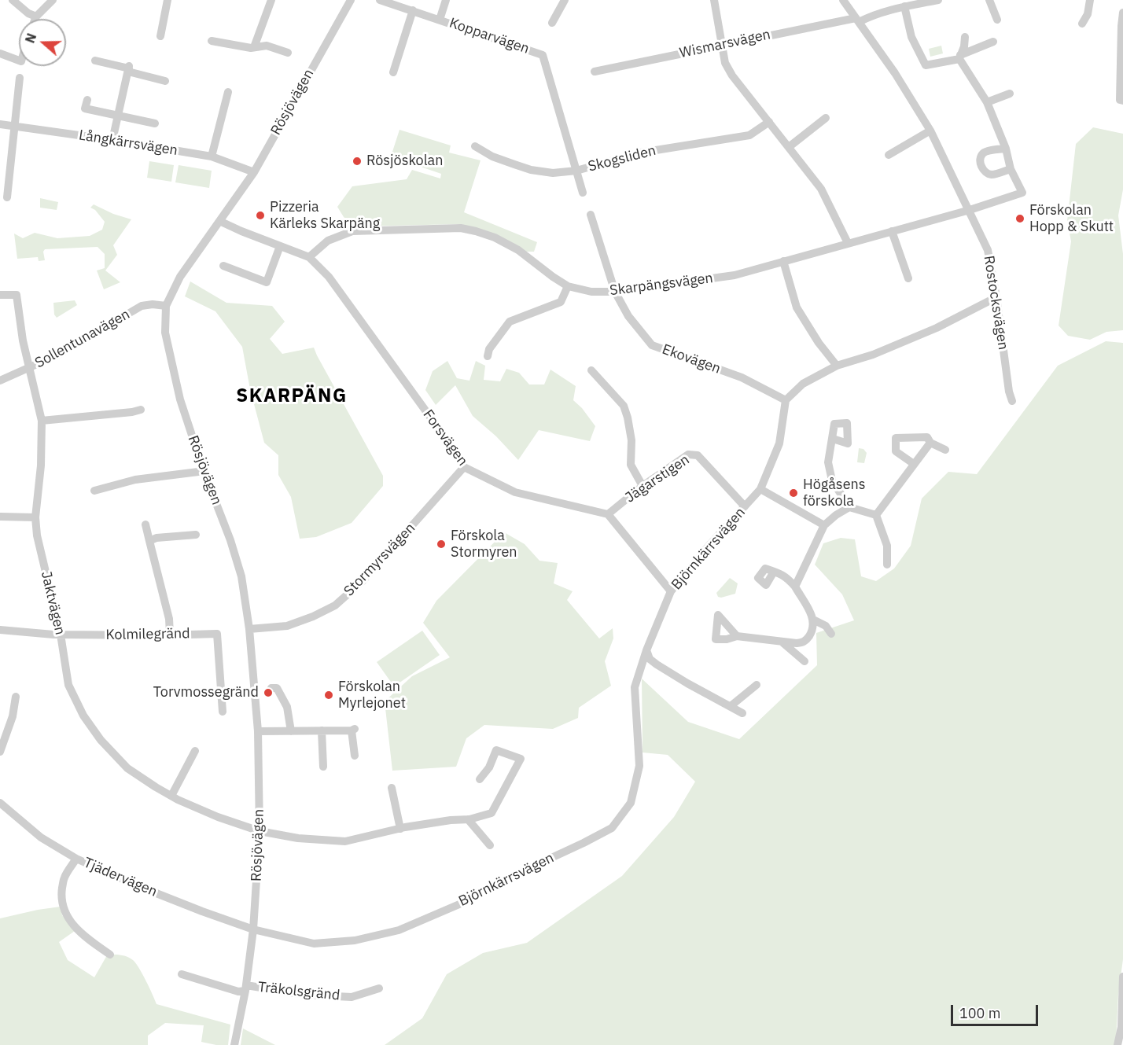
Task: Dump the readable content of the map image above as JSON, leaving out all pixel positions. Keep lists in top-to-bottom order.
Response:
{
  "streets": {
    "street": [
      "Kopparvägen",
      "Wismarsvägen",
      "Rösjövägen",
      "Långkärrsvägen",
      "Skogsliden",
      "Skarpängsvägen",
      "Rostocksvägen",
      "Sollentunavägen",
      "Ekovägen",
      "Forsvägen",
      "Jägarstigen",
      "Björnkärrsvägen",
      "Stormyrsvägen",
      "Jaktvägen",
      "Kolmilegränd",
      "Tjädervägen",
      "Träkolsgränd"
    ]
  },
  "crossings": [
    ["Kopparvägen", "Skogsliden"],
    ["Wismarsvägen", "Rostocksvägen"],
    ["Rösjövägen", "Långkärrsvägen"],
    ["Rösjövägen", "Sollentunavägen"],
    ["Rösjövägen", "Forsvägen"],
    ["Rösjövägen", "Björnkärrsvägen"],
    ["Rösjövägen", "Stormyrsvägen"],
    ["Rösjövägen", "Jaktvägen"],
    ["Rösjövägen", "Tjädervägen"],
    ["Rösjövägen", "Träkolsgränd"],
    ["Skarpängsvägen", "Rostocksvägen"],
    ["Skarpängsvägen", "Ekovägen"],
    ["Skarpängsvägen", "Forsvägen"],
    ["Sollentunavägen", "Jaktvägen"],
    ["Ekovägen", "Björnkärrsvägen"],
    ["Forsvägen", "Jägarstigen"],
    ["Forsvägen", "Stormyrsvägen"],
    ["Jägarstigen", "Björnkärrsvägen"],
    ["Björnkärrsvägen", "Tjädervägen"],
    ["Jaktvägen", "Kolmilegränd"]
  ],
  "districts": ["SKARPÄNG"],
  "places": [
    "Rösjöskolan",
    "Pizzeria Kärleks Skarpäng",
    "Förskolan Hopp & Skutt",
    "Högåsens förskola",
    "Förskola Stormyren",
    "Torvmossegränd",
    "Förskolan Myrlejonet"
  ],
  "scale_bar": "100 m",
  "north": "left"
}
